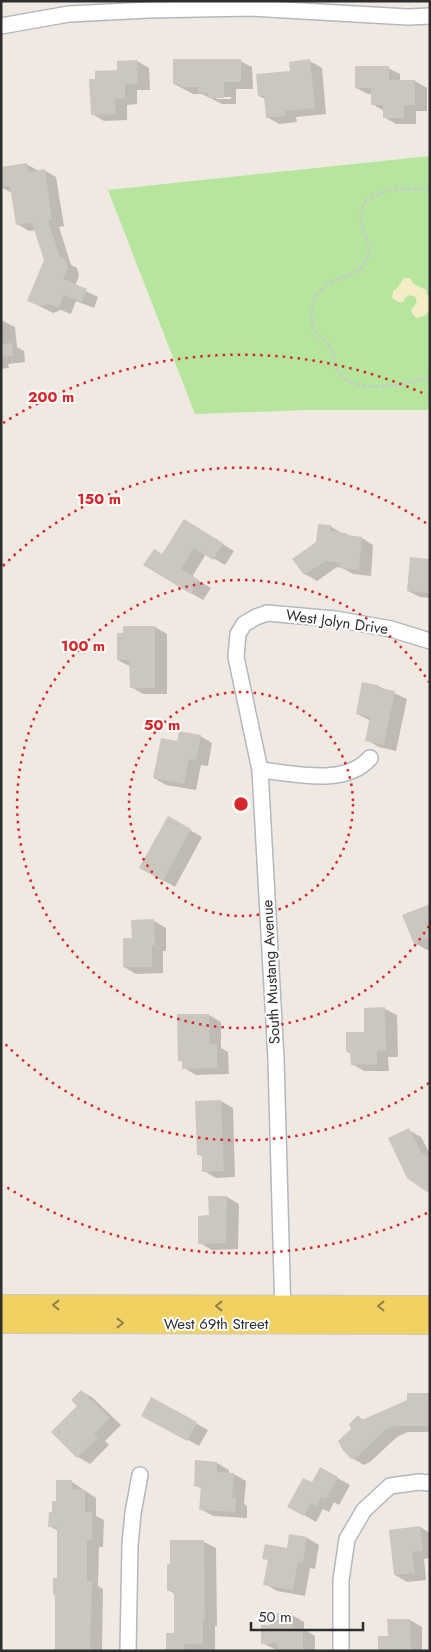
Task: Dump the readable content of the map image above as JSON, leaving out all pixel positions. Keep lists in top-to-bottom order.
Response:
{
  "streets": {
    "main road": ["West 69th Street"],
    "street": ["West Jolyn Drive", "South Mustang Avenue"]
  },
  "crossings": [
    ["West Jolyn Drive", "South Mustang Avenue"],
    ["South Mustang Avenue", "West 69th Street"]
  ],
  "scale_bar": "50 m",
  "rings": [
    "200 m",
    "150 m",
    "100 m",
    "50 m"
  ]
}
